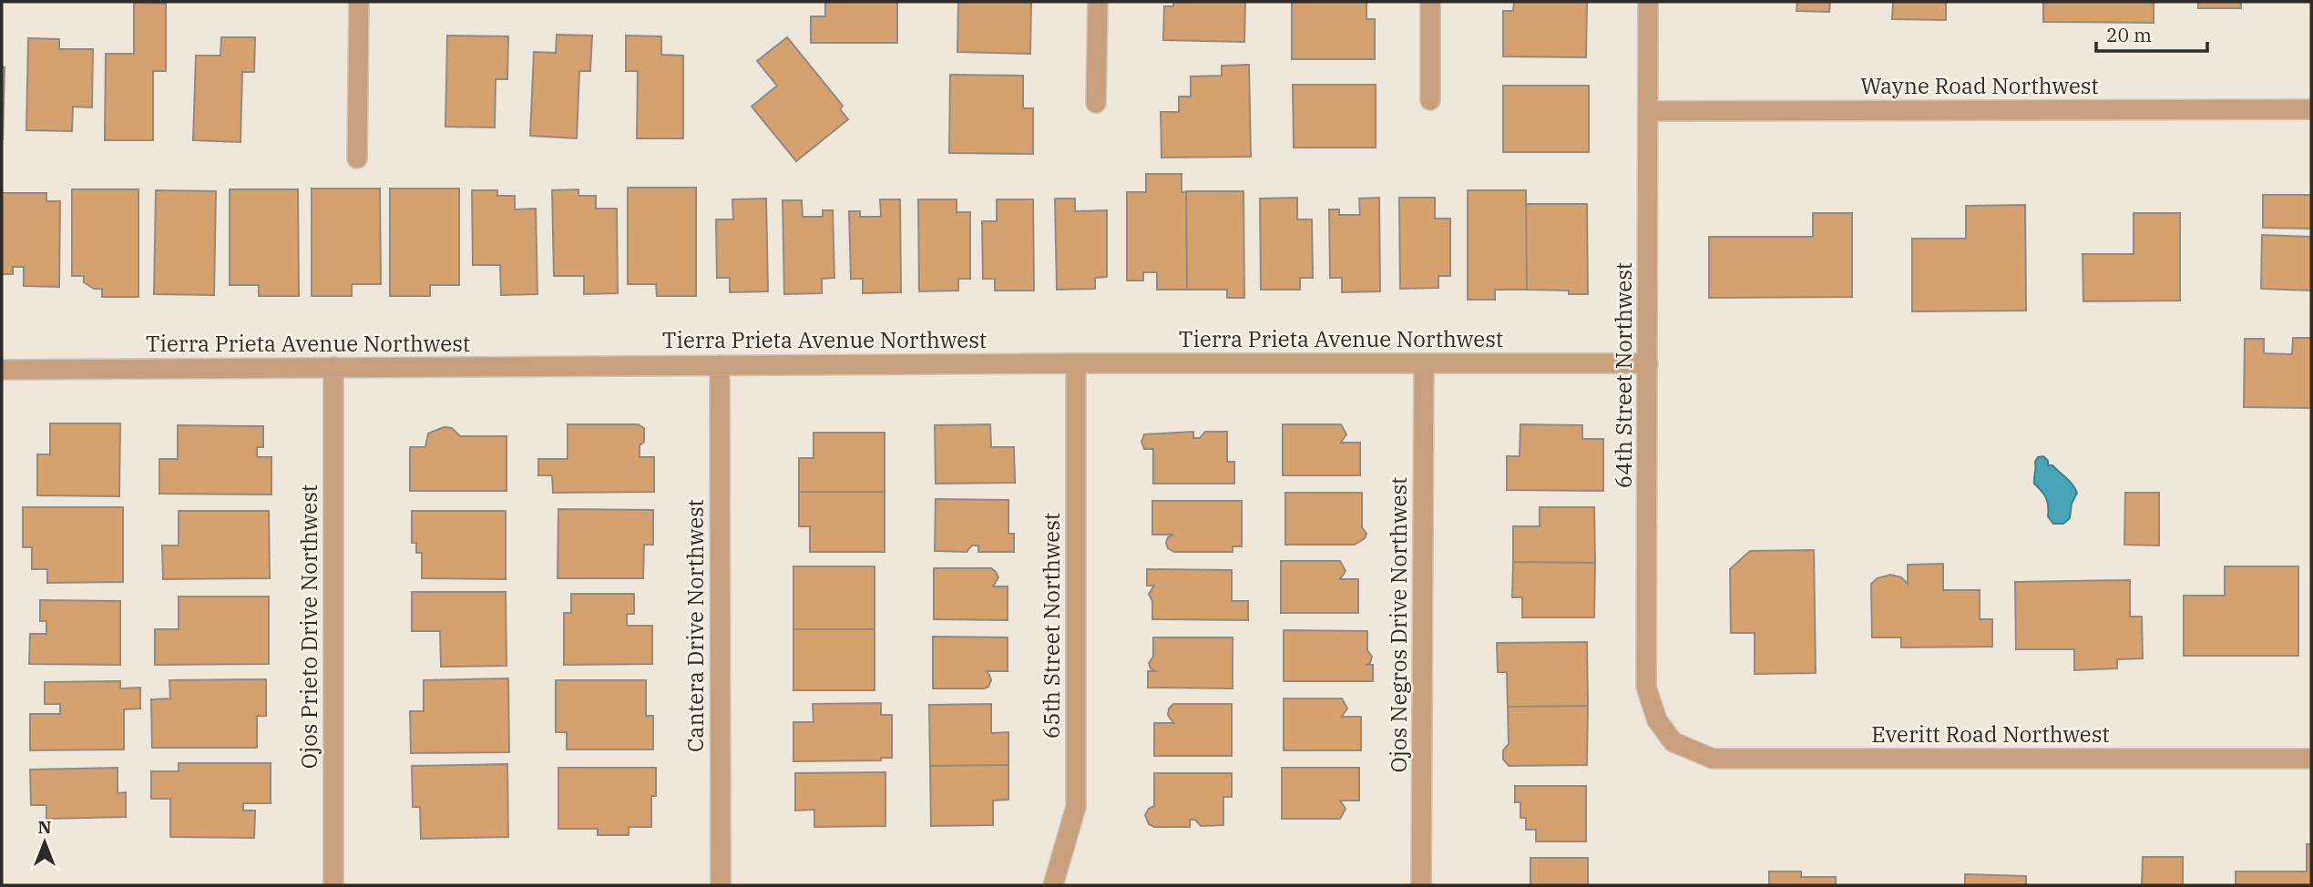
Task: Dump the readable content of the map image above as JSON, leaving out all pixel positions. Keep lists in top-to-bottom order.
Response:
{
  "streets": {
    "street": [
      "Wayne Road Northwest",
      "Tierra Prieta Avenue Northwest",
      "64th Street Northwest",
      "Ojos Negros Drive Northwest",
      "Cantera Drive Northwest",
      "65th Street Northwest",
      "Ojos Prieto Drive Northwest",
      "Everitt Road Northwest"
    ]
  },
  "crossings": [
    ["Wayne Road Northwest", "64th Street Northwest"],
    ["Tierra Prieta Avenue Northwest", "64th Street Northwest"],
    ["Tierra Prieta Avenue Northwest", "Ojos Negros Drive Northwest"],
    ["Tierra Prieta Avenue Northwest", "Cantera Drive Northwest"],
    ["Tierra Prieta Avenue Northwest", "65th Street Northwest"],
    ["Tierra Prieta Avenue Northwest", "Ojos Prieto Drive Northwest"],
    ["64th Street Northwest", "Everitt Road Northwest"]
  ],
  "scale_bar": "20 m",
  "north": "top"
}
